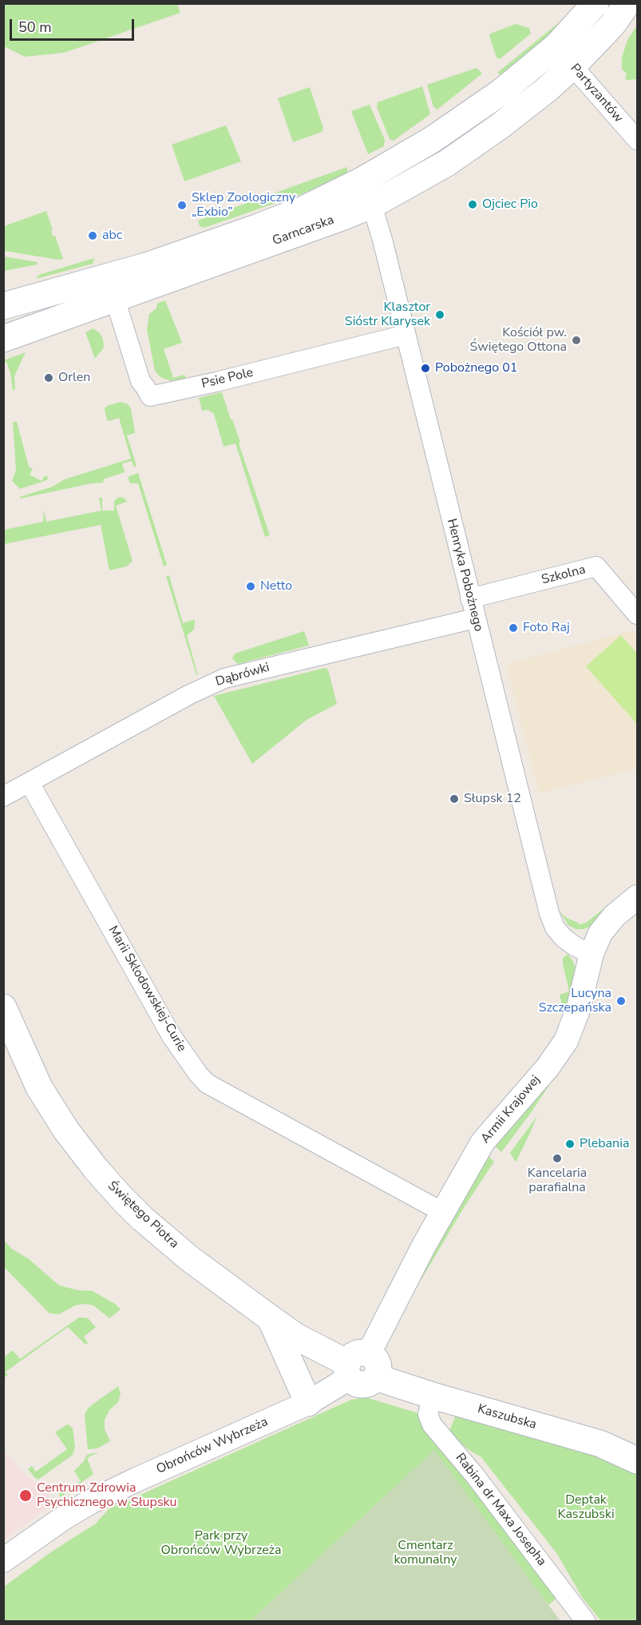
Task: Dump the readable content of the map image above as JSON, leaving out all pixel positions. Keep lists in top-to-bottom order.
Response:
{
  "streets": {
    "main road": ["Garncarska", "Świętego Piotra", "Kaszubska"],
    "street": [
      "Partyzantów",
      "Psie Pole",
      "Henryka Pobożnego",
      "Szkolna",
      "Dąbrówki",
      "Marii Skłodowskiej-Curie",
      "Armii Krajowej",
      "Obrońców Wybrzeża",
      "Rabina dr Maxa Josepha"
    ]
  },
  "crossings": [
    ["Partyzantów", "Garncarska"],
    ["Garncarska", "Psie Pole"],
    ["Garncarska", "Henryka Pobożnego"],
    ["Psie Pole", "Henryka Pobożnego"],
    ["Henryka Pobożnego", "Szkolna"],
    ["Henryka Pobożnego", "Dąbrówki"],
    ["Henryka Pobożnego", "Armii Krajowej"],
    ["Dąbrówki", "Marii Skłodowskiej-Curie"],
    ["Marii Skłodowskiej-Curie", "Armii Krajowej"],
    ["Armii Krajowej", "Świętego Piotra"],
    ["Armii Krajowej", "Kaszubska"],
    ["Armii Krajowej", "Obrońców Wybrzeża"],
    ["Świętego Piotra", "Kaszubska"],
    ["Świętego Piotra", "Obrońców Wybrzeża"],
    ["Kaszubska", "Obrońców Wybrzeża"],
    ["Kaszubska", "Rabina dr Maxa Josepha"]
  ],
  "parks": ["Deptak Kaszubski", "Park przy Obrońców Wybrzeża", "Cmentarz komunalny"],
  "places": [
    "Ojciec Pio",
    "Sklep Zoologiczny „Exbio”",
    "abc",
    "Klasztor Sióstr Klarysek",
    "Kościół pw. Świętego Ottona",
    "Pobożnego 01",
    "Orlen",
    "Netto",
    "Foto Raj",
    "Słupsk 12",
    "Lucyna Szczepańska",
    "Plebania",
    "Kancelaria parafialna",
    "Centrum Zdrowia Psychicznego w Słupsku"
  ],
  "scale_bar": "50 m"
}
